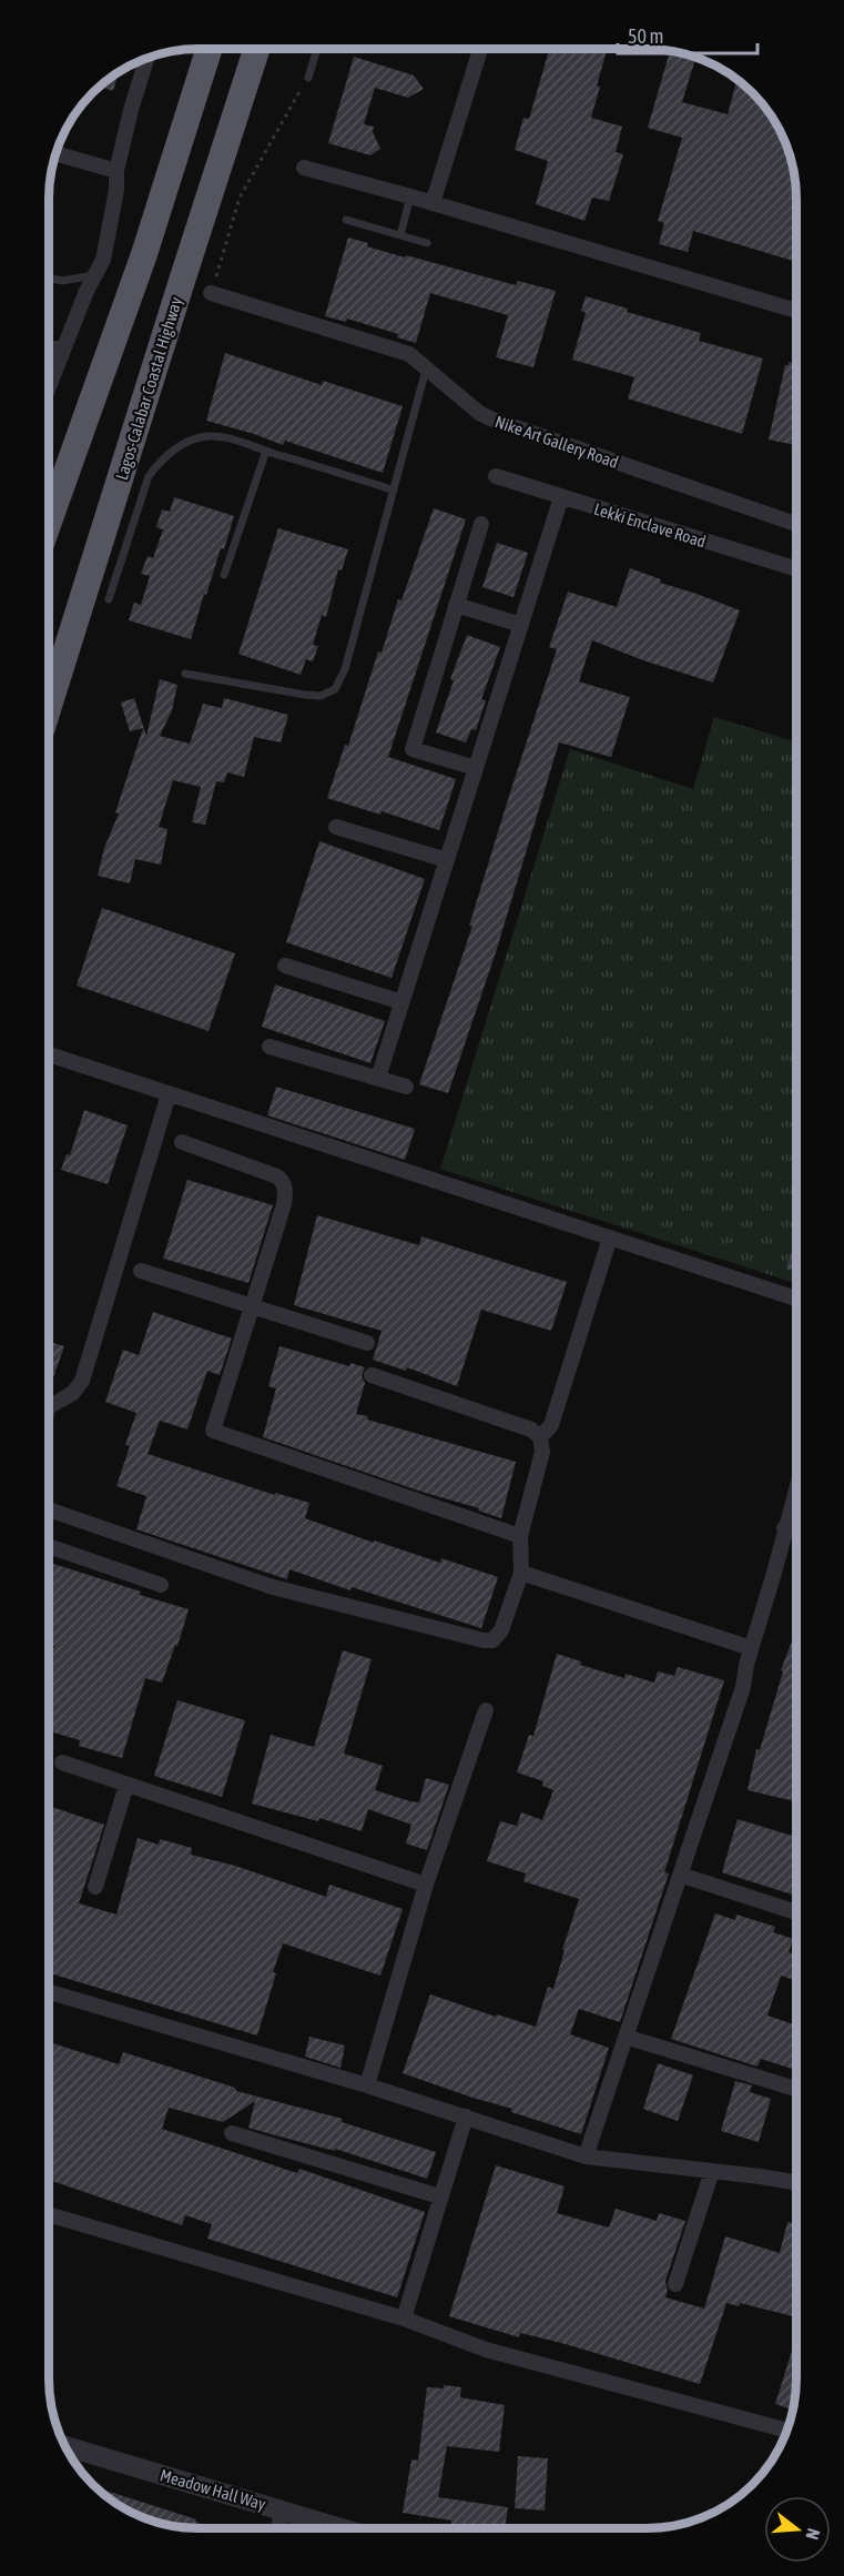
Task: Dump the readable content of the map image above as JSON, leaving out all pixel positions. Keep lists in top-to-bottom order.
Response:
{
  "streets": {
    "highway": ["Lagos-Calabar Coastal Highway"],
    "street": ["Nike Art Gallery Road", "Lekki Enclave Road", "Meadow Hall Way"]
  },
  "scale_bar": "50 m",
  "north": "right"
}
